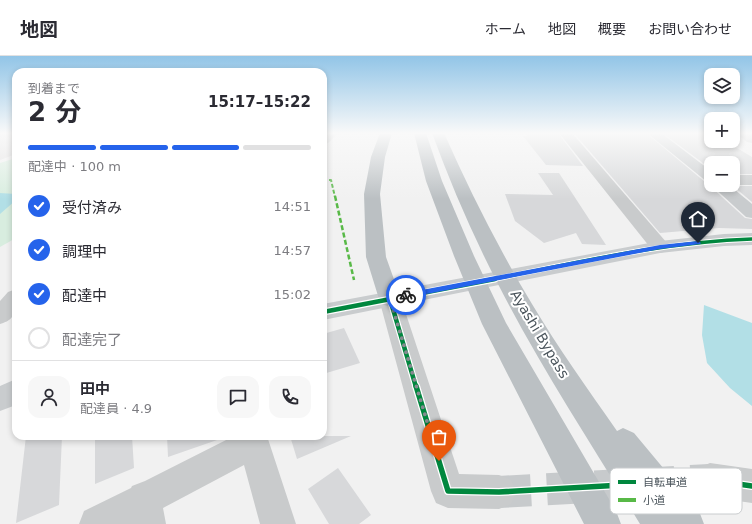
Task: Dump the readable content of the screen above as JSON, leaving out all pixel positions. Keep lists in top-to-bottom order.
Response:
{
  "streets": {
    "highway": ["Ayashi Bypass"]
  },
  "legend": ["自転車道", "小道"],
  "page": {
    "header": "地図",
    "nav": [
      "ホーム",
      "地図",
      "概要",
      "お問い合わせ"
    ],
    "map_buttons": ["+", "−"],
    "heading": ["2 分", "到着まで", "15:17–15:22"],
    "panel": ["田中", "配達員 · 4.9"],
    "bar": "配達中 · 100 m",
    "list": [
      ["受付済み", "14:51"],
      ["調理中", "14:57"],
      ["配達中", "15:02"],
      "配達完了"
    ]
  }
}
